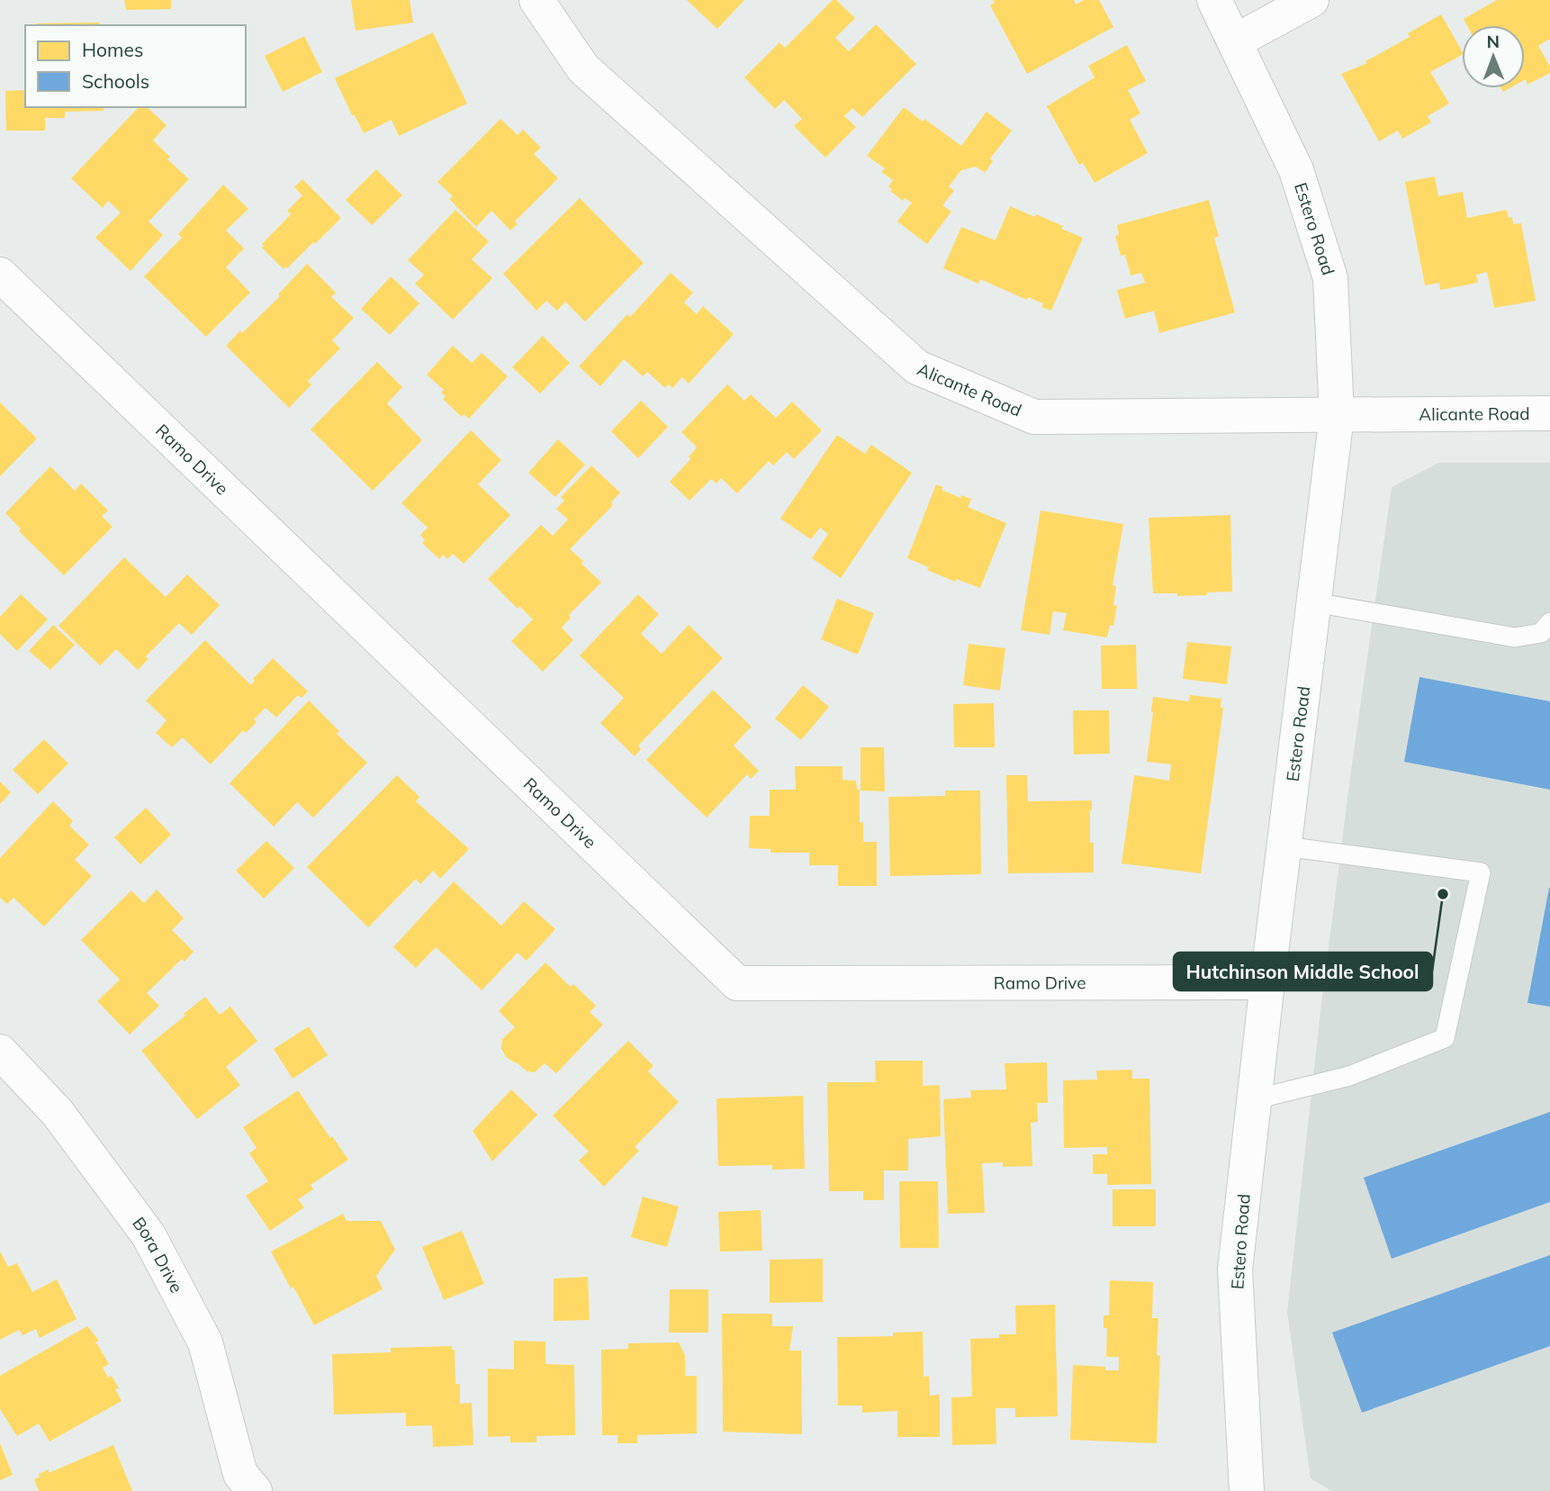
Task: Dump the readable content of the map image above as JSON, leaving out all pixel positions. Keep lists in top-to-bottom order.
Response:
{
  "streets": {
    "street": [
      "Estero Road",
      "Alicante Road",
      "Ramo Drive",
      "Bora Drive"
    ]
  },
  "crossings": [
    ["Estero Road", "Alicante Road"],
    ["Estero Road", "Ramo Drive"]
  ],
  "places": ["Hutchinson Middle School"],
  "legend": ["Homes", "Schools"],
  "north": "top"
}
